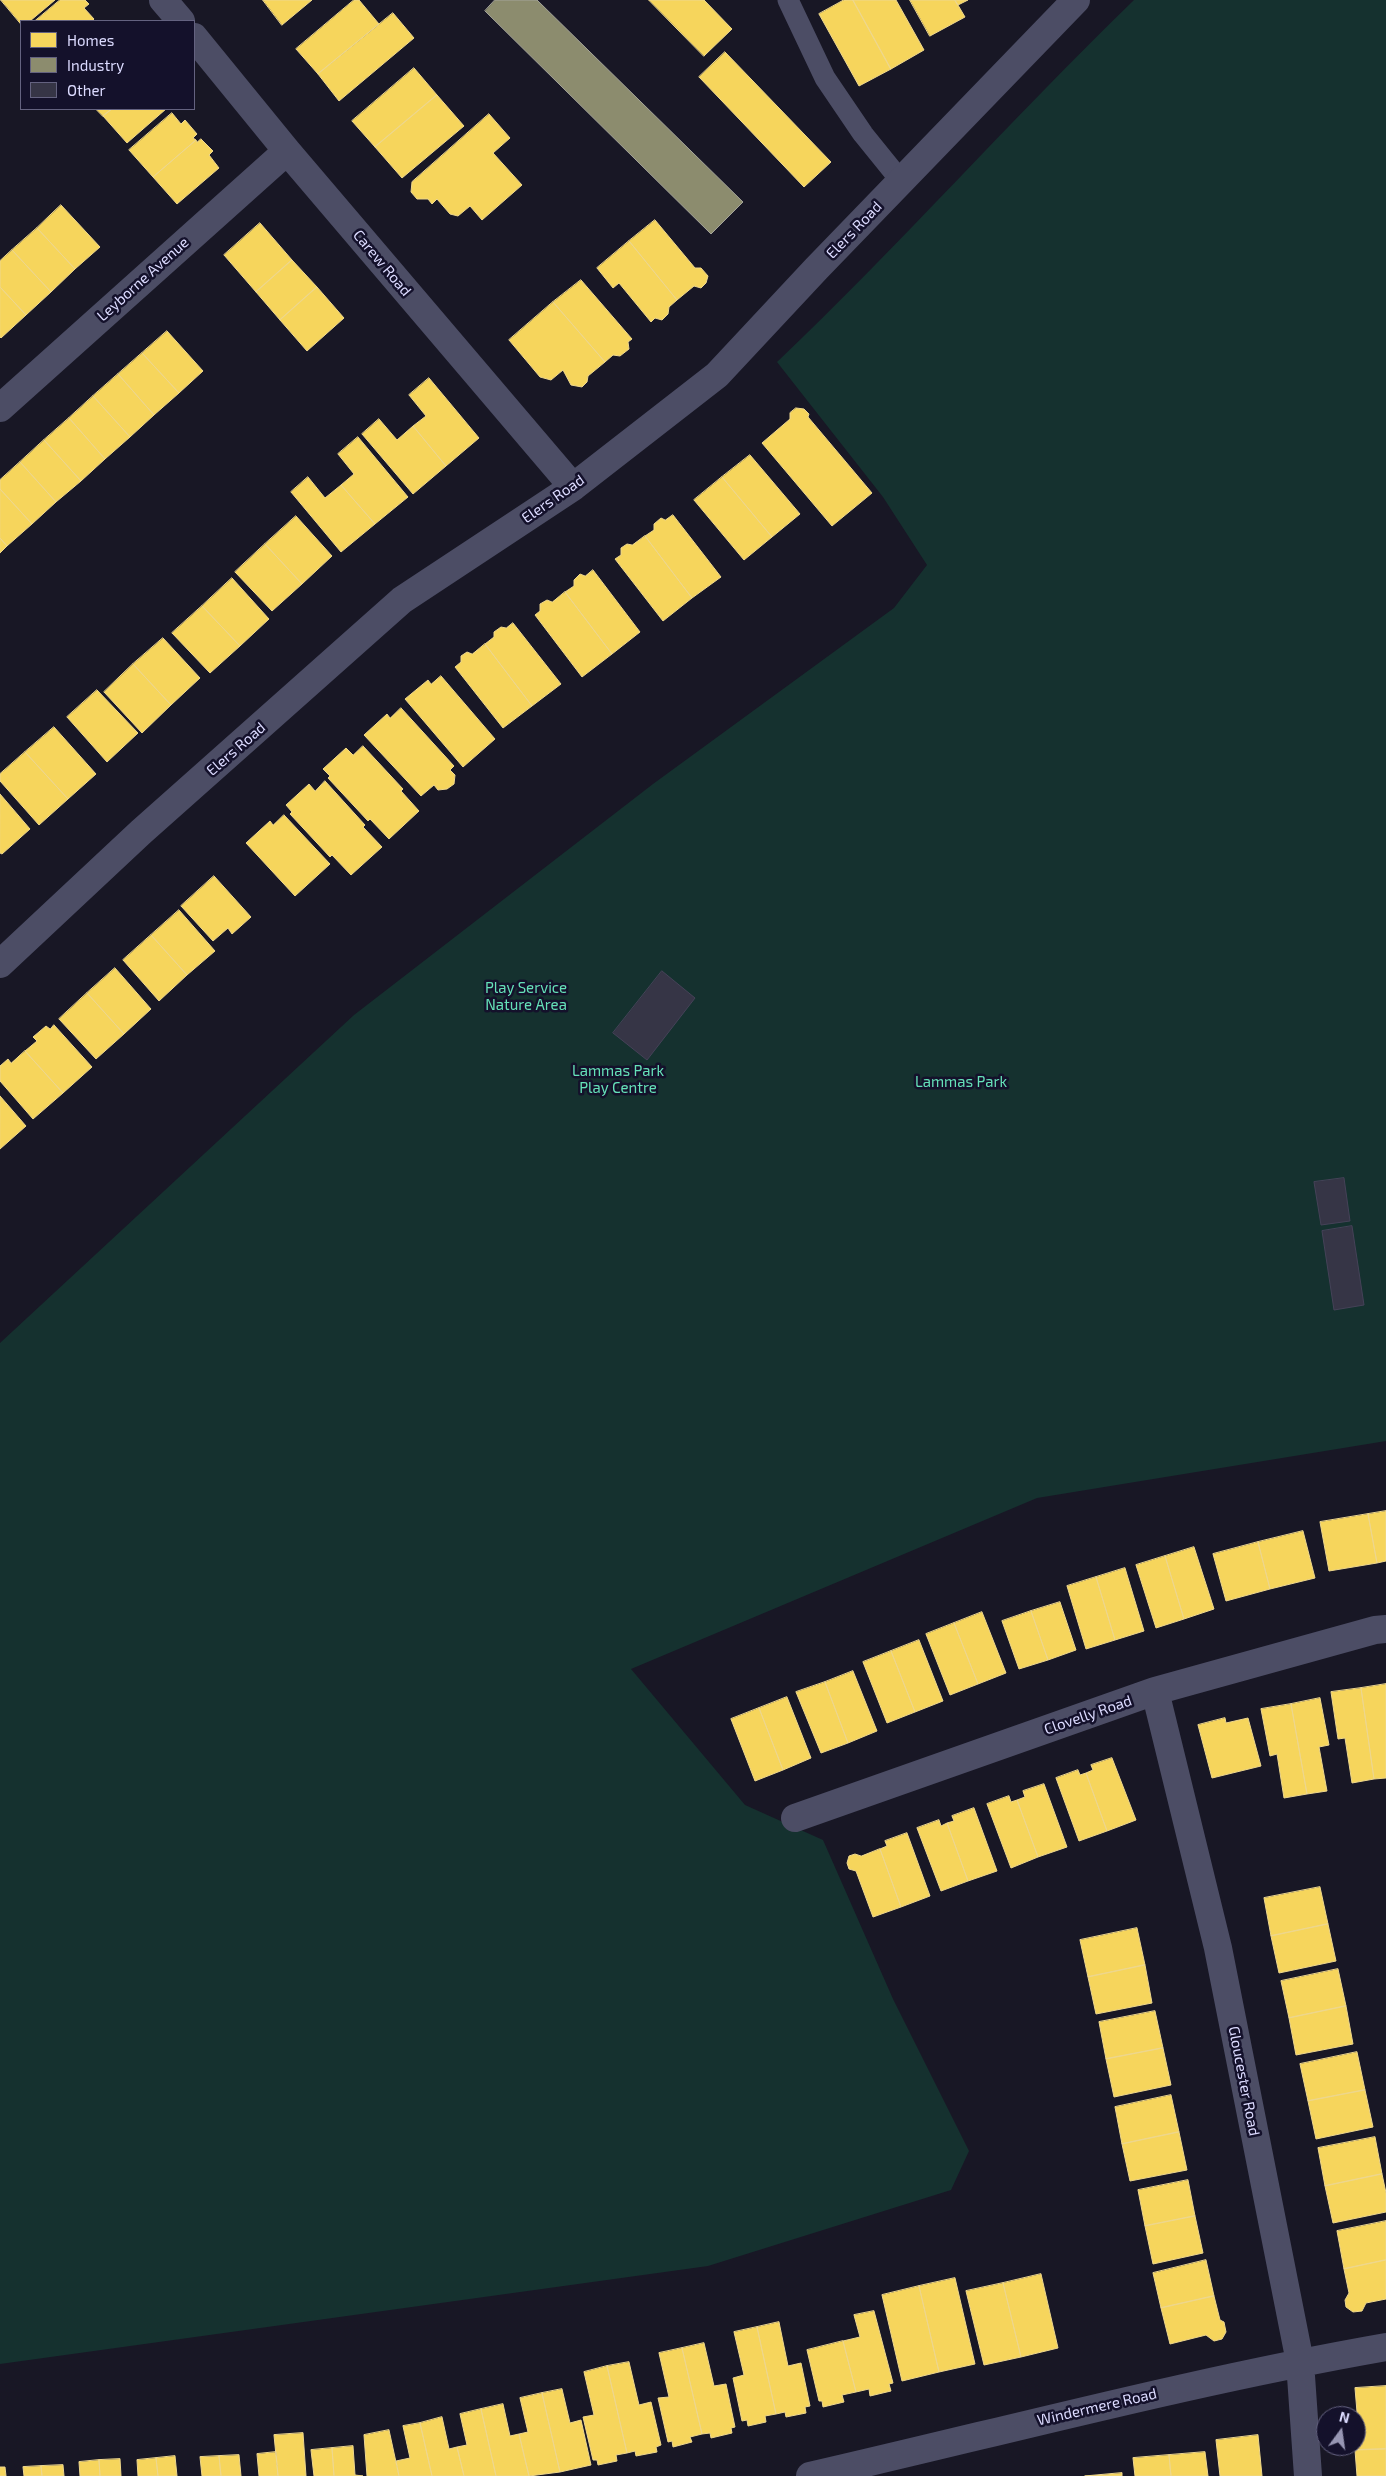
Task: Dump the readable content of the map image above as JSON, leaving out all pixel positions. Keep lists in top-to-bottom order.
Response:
{
  "streets": {
    "street": [
      "Elers Road",
      "Carew Road",
      "Leyborne Avenue",
      "Clovelly Road",
      "Gloucester Road",
      "Windermere Road"
    ]
  },
  "crossings": [
    ["Elers Road", "Carew Road"],
    ["Carew Road", "Leyborne Avenue"],
    ["Clovelly Road", "Gloucester Road"],
    ["Gloucester Road", "Windermere Road"]
  ],
  "parks": ["Play Service Nature Area", "Lammas Park Play Centre", "Lammas Park"],
  "legend": ["Homes", "Industry", "Other"],
  "north": "top"
}
